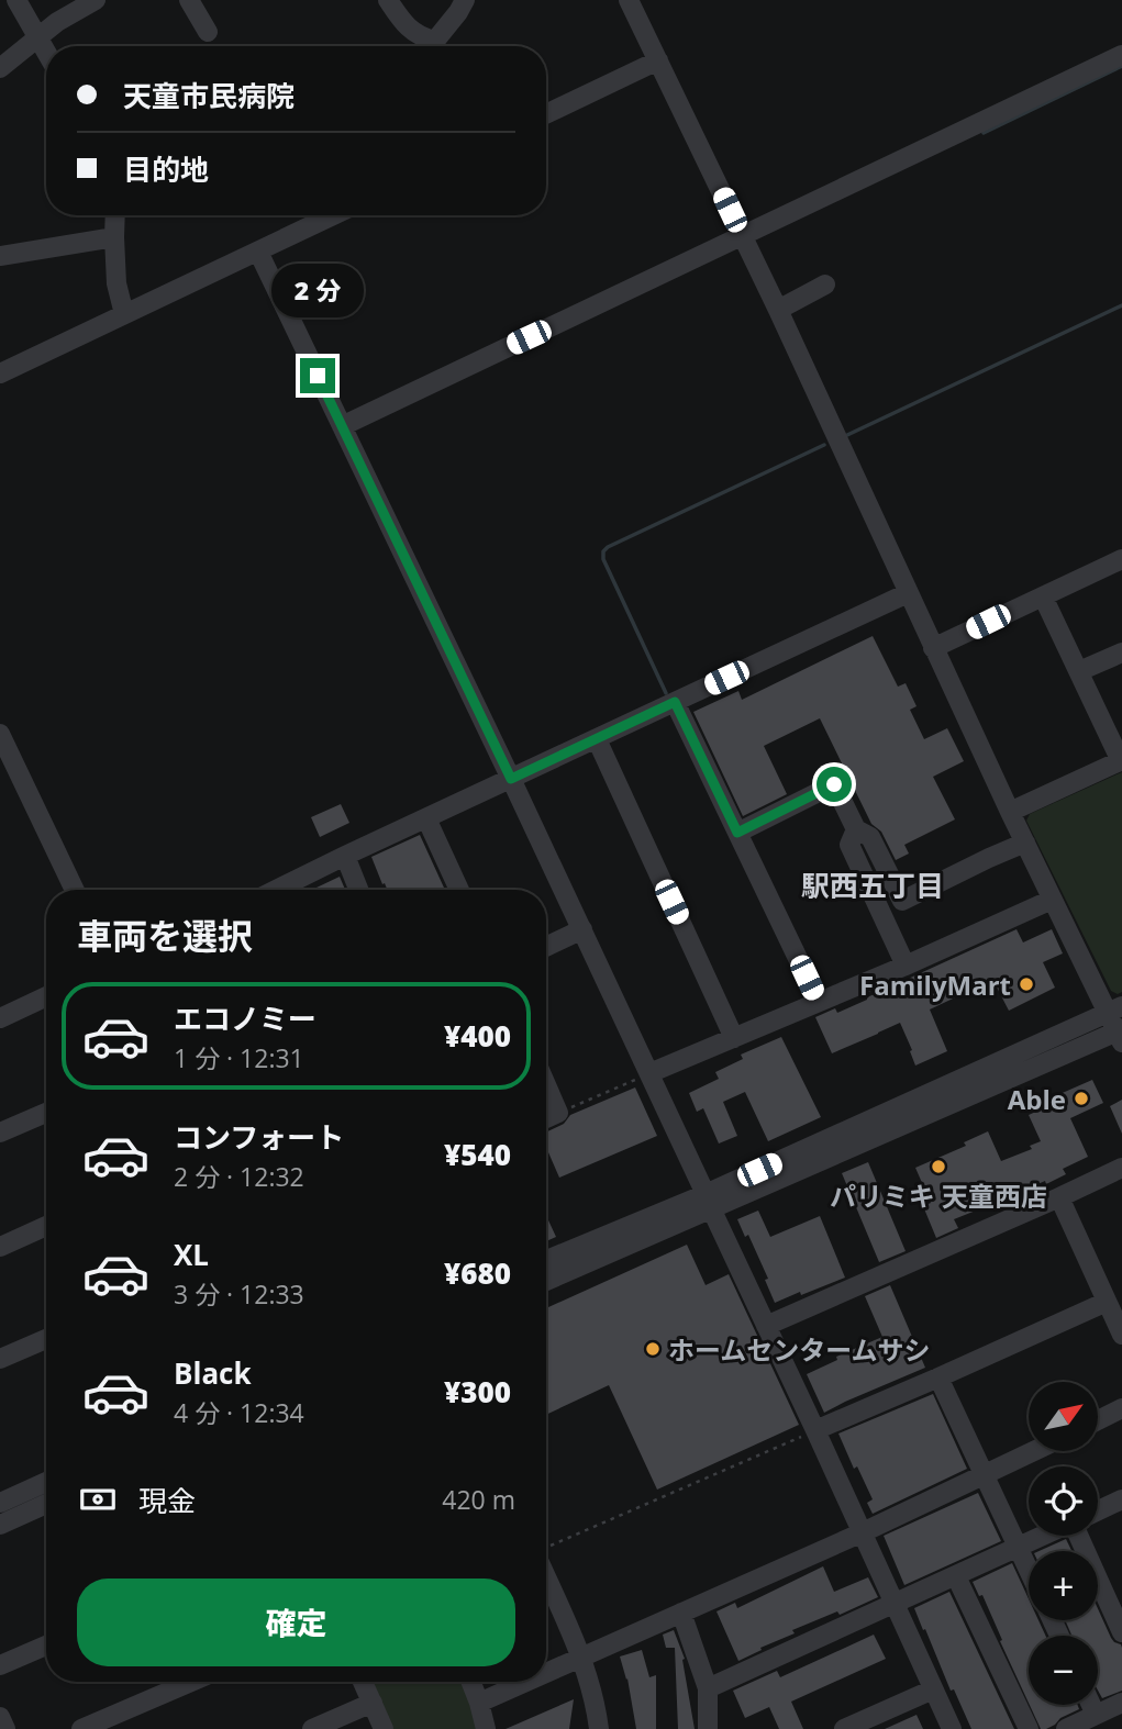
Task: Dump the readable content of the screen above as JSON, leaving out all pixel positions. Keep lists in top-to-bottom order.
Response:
{
  "districts": ["駅西五丁目"],
  "places": [
    "FamilyMart",
    "Able",
    "パリミキ 天童西店",
    "ホームセンタームサシ"
  ],
  "north": "top right",
  "page": {
    "banner": ["天童市民病院", "目的地"],
    "bubble": "2 分",
    "heading": "車両を選択",
    "list": [
      {
        "name": "エコノミー",
        "note": "1 分 · 12:31",
        "value": "¥400"
      },
      {
        "name": "コンフォート",
        "note": "2 分 · 12:32",
        "value": "¥540"
      },
      {
        "name": "XL",
        "note": "3 分 · 12:33",
        "value": "¥680"
      },
      {
        "name": "Black",
        "note": "4 分 · 12:34",
        "value": "¥300"
      }
    ],
    "map_buttons": ["+", "−"],
    "pay": ["現金", "420 m"],
    "buttons": "確定"
  }
}
